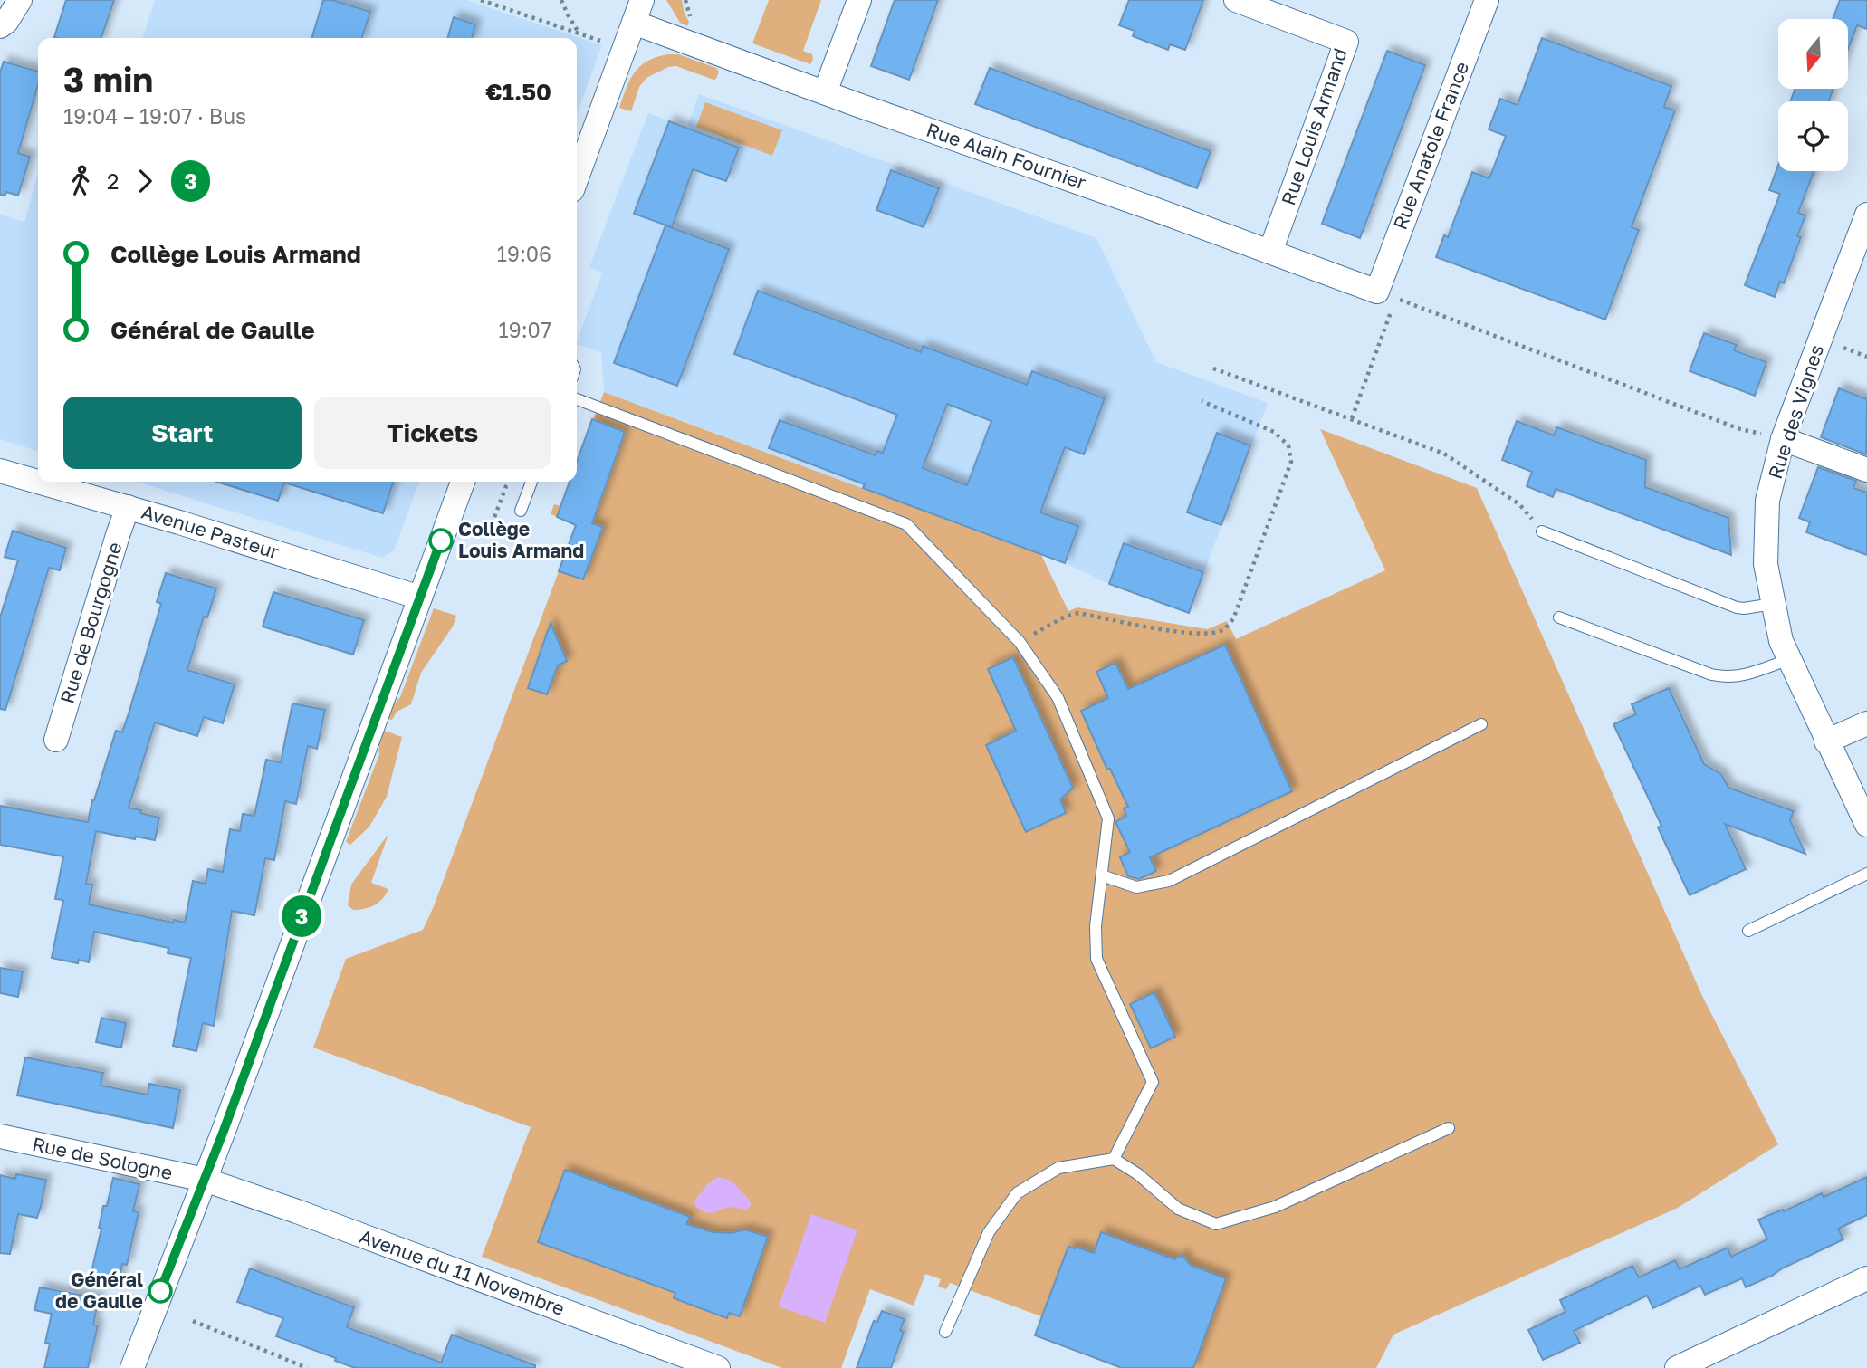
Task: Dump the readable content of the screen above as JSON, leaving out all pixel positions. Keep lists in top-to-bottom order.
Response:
{
  "streets": {
    "street": [
      "Rue Louis Armand",
      "Rue Anatole France",
      "Rue Alain Fournier",
      "Rue des Vignes",
      "Avenue Pasteur",
      "Rue de Bourgogne",
      "Rue de Sologne",
      "Avenue du 11 Novembre"
    ]
  },
  "crossings": [
    ["Rue Louis Armand", "Rue Alain Fournier"],
    ["Rue Anatole France", "Rue Alain Fournier"],
    ["Avenue Pasteur", "Rue de Bourgogne"],
    ["Rue de Sologne", "Avenue du 11 Novembre"]
  ],
  "places": ["Collège Louis Armand", "Général de Gaulle"],
  "lines": ["bus line 3"],
  "north": "bottom",
  "page": {
    "on_map": "3",
    "heading": ["3 min", "19:04 – 19:07 · Bus", "€1.50"],
    "legs": ["2", "3"],
    "list": [
      {
        "name": "Collège Louis Armand",
        "value": "19:06"
      },
      {
        "name": "Général de Gaulle",
        "value": "19:07"
      }
    ],
    "buttons": ["Start", "Tickets"]
  }
}
